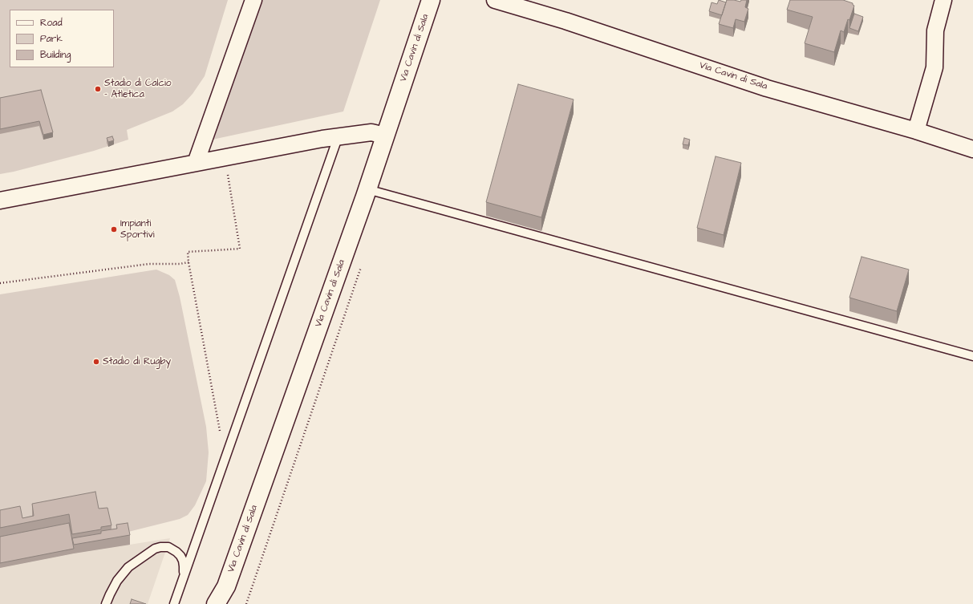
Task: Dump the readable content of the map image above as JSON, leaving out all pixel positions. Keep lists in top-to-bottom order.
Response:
{
  "streets": {
    "main road": ["Via Cavin di Sala"]
  },
  "places": ["Stadio di Calcio - Atletica", "Impianti Sportivi", "Stadio di Rugby"],
  "legend": ["Road", "Park", "Building"]
}
